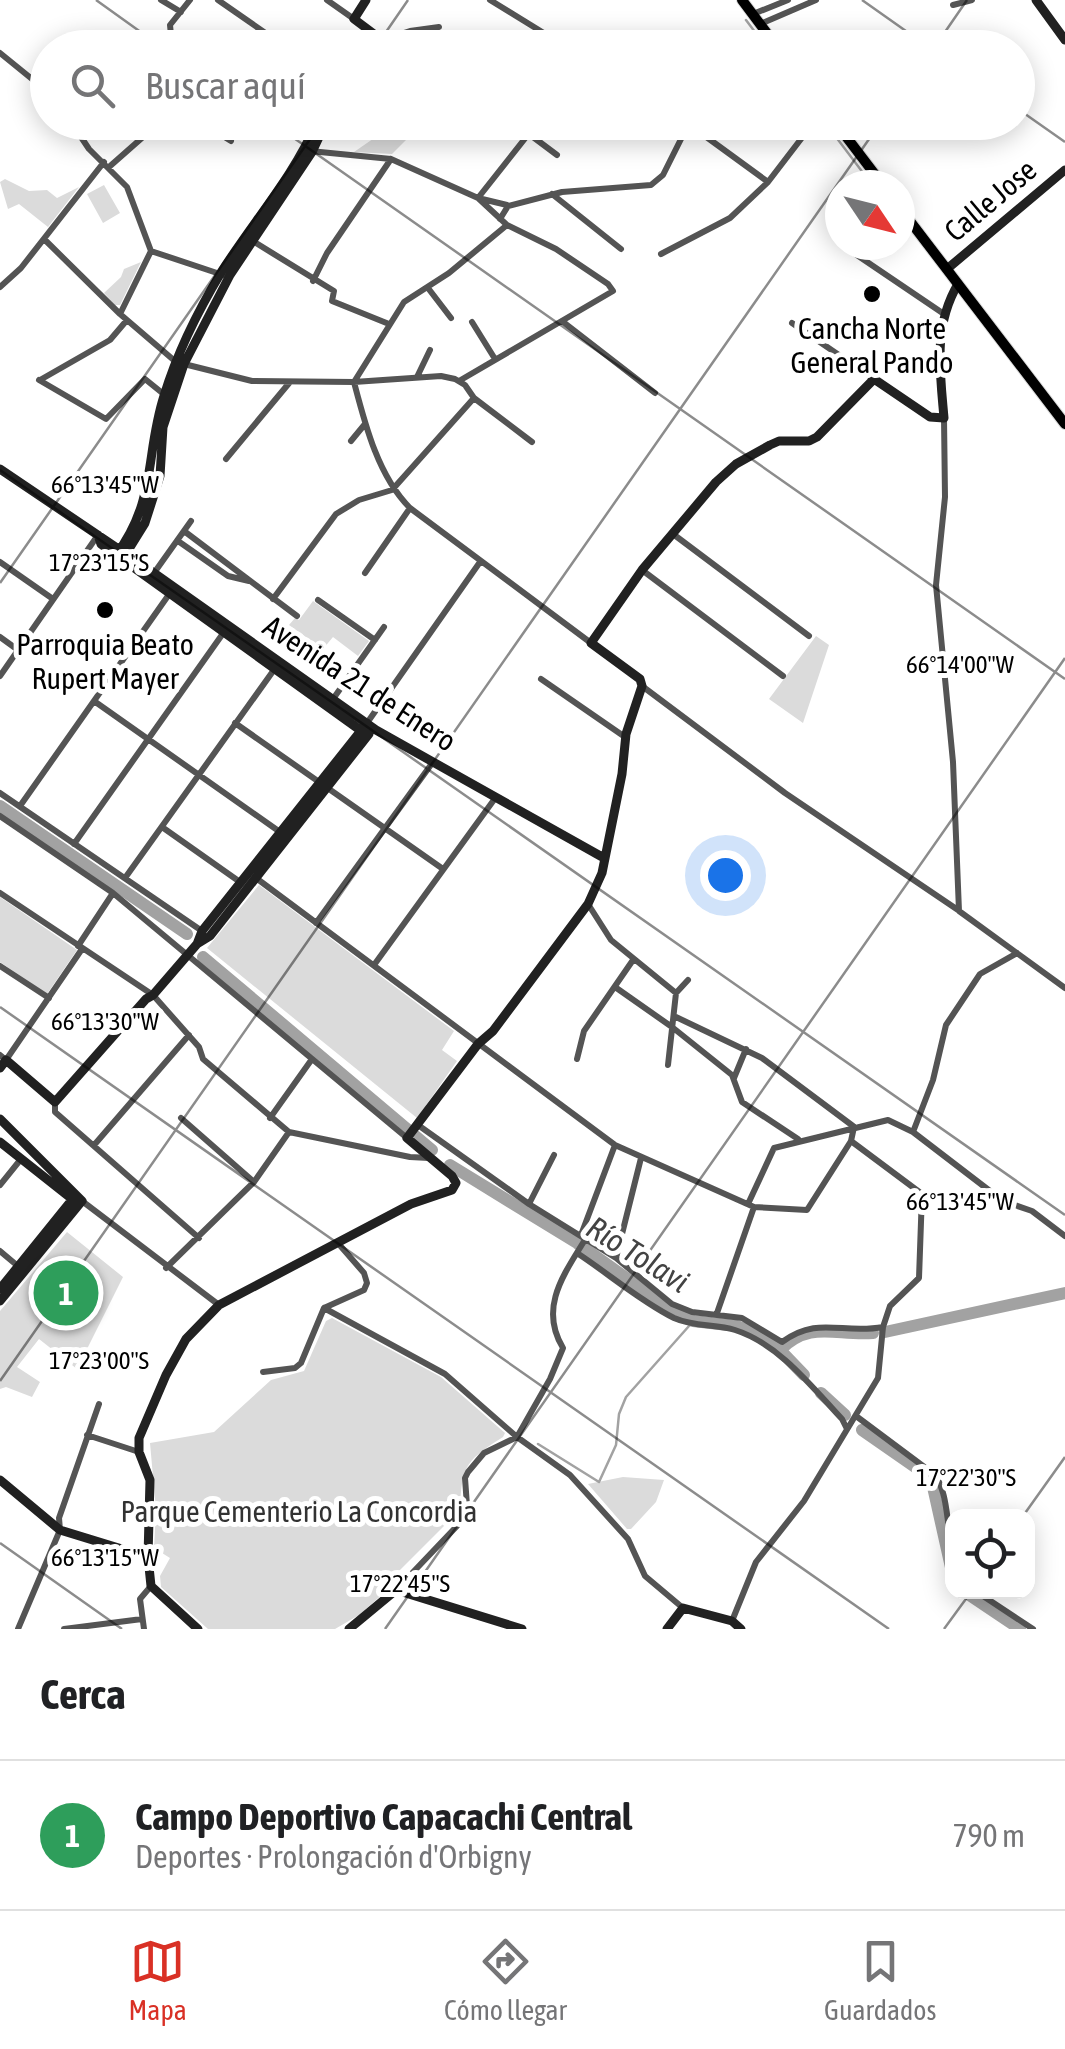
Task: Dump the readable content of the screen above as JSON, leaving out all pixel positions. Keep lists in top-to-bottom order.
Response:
{
  "streets": {
    "main road": ["Calle Jose", "Avenida 21 de Enero"]
  },
  "water": ["Río Tolavi"],
  "parks": ["Parque Cementerio La Concordia"],
  "places": ["Cancha Norte General Pando", "Parroquia Beato Rupert Mayer"],
  "north": "bottom right",
  "page": {
    "search": "Buscar aquí",
    "pins": "1",
    "heading": "Cerca",
    "list": [
      {
        "mark": "1",
        "name": "Campo Deportivo Capacachi Central",
        "note": "Deportes · Prolongación d'Orbigny",
        "value": "790 m"
      }
    ],
    "nav": ["Mapa", "Cómo llegar", "Guardados"]
  },
  "coordinates": [
    "66°13'45\"W",
    "17°23'15\"S",
    "66°14'00\"W",
    "66°13'30\"W",
    "17°23'00\"S",
    "17°22'30\"S",
    "66°13'15\"W",
    "17°22'45\"S"
  ]
}
